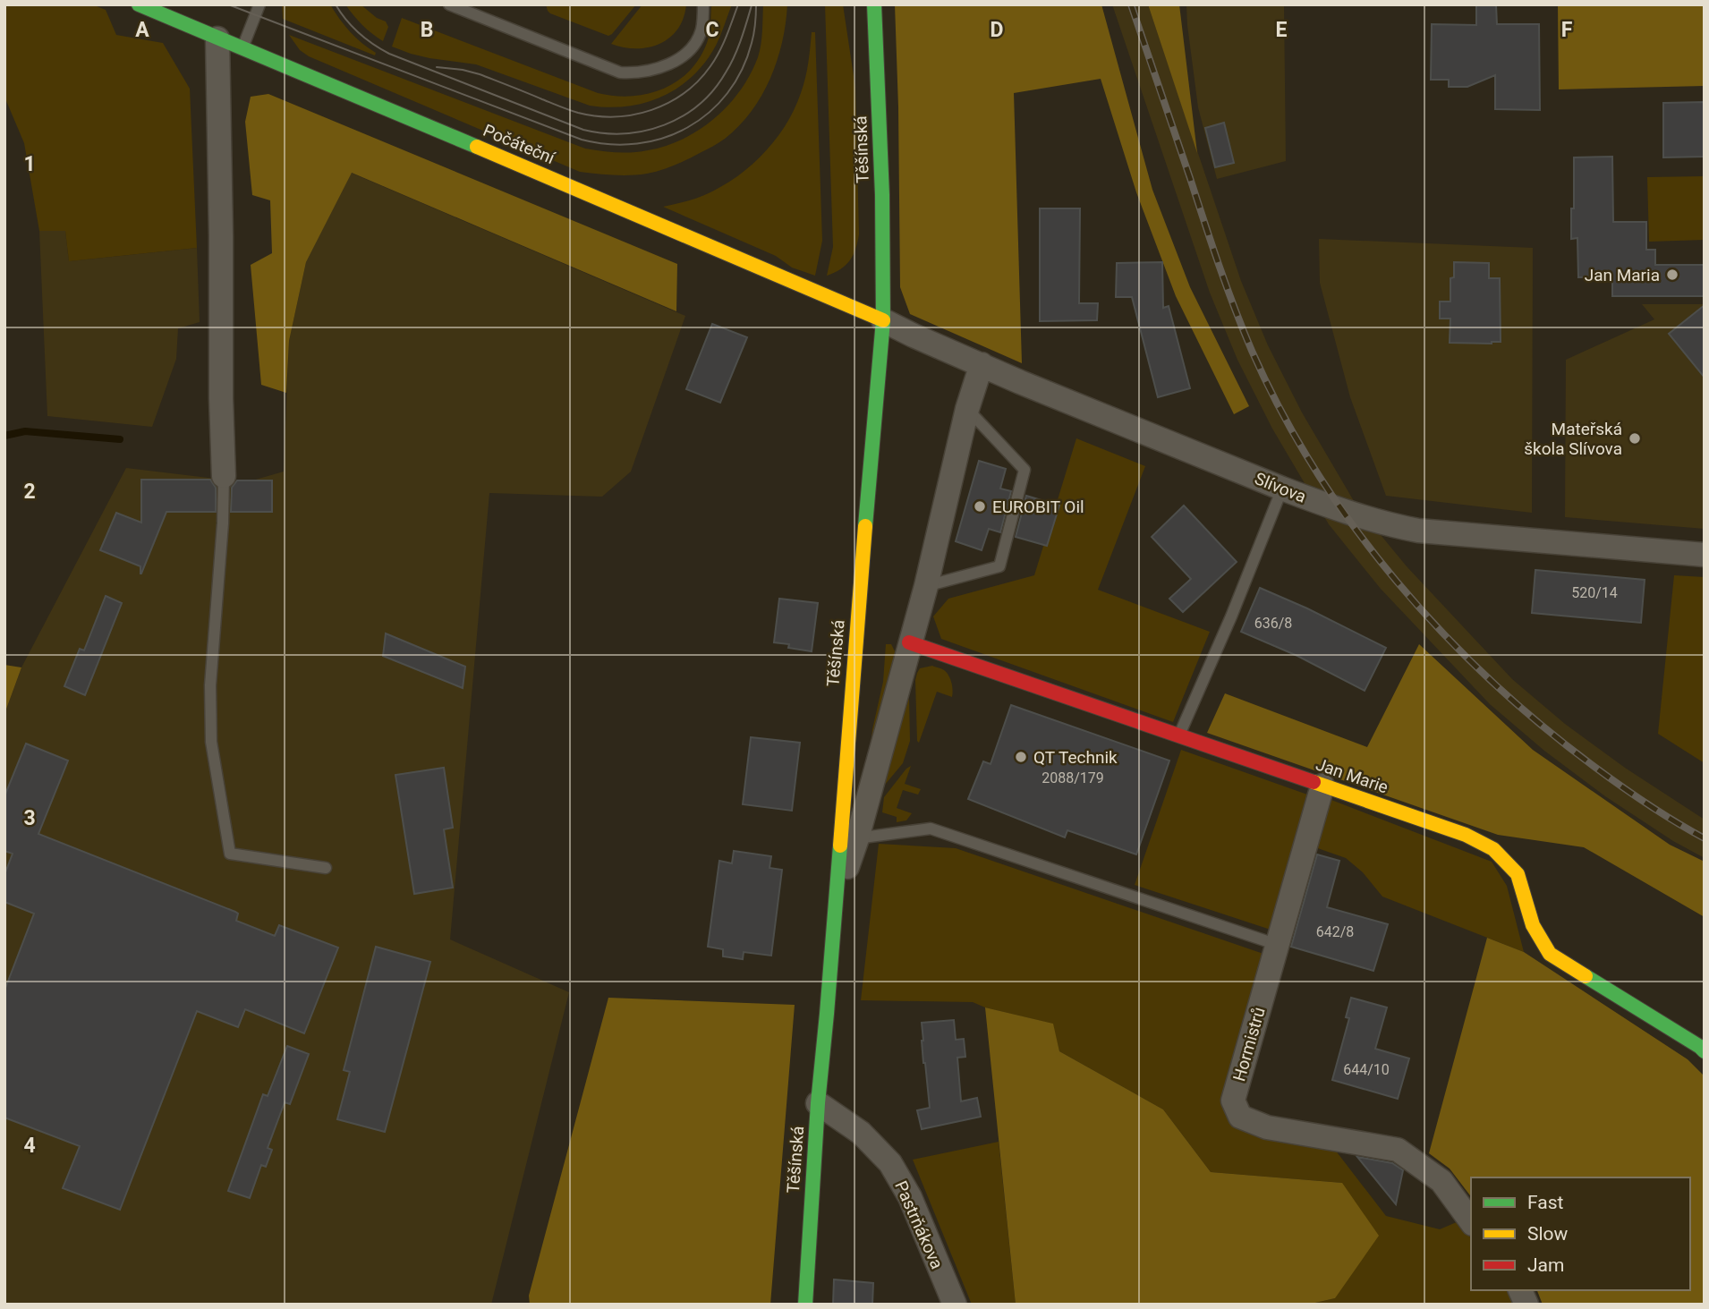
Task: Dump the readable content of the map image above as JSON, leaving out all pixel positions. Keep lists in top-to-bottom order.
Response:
{
  "streets": {
    "street": [
      "Počáteční",
      "Těšínská",
      "Slívova",
      "Jan Marie",
      "Hormistrů",
      "Pastrňákova"
    ]
  },
  "crossings": [
    ["Počáteční", "Těšínská"],
    ["Počáteční", "Slívova"],
    ["Těšínská", "Slívova"],
    ["Těšínská", "Pastrňákova"],
    ["Jan Marie", "Hormistrů"]
  ],
  "places": [
    "Jan Maria",
    "Mateřská škola Slívova",
    "EUROBIT Oil",
    "QT Technik"
  ],
  "house_numbers": [
    "520/14",
    "636/8",
    "2088/179",
    "642/8",
    "644/10"
  ],
  "legend": ["Fast", "Slow", "Jam"],
  "grid": {
    "columns": [
      "A",
      "B",
      "C",
      "D",
      "E",
      "F"
    ],
    "rows": [
      "1",
      "2",
      "3",
      "4"
    ]
  }
}
